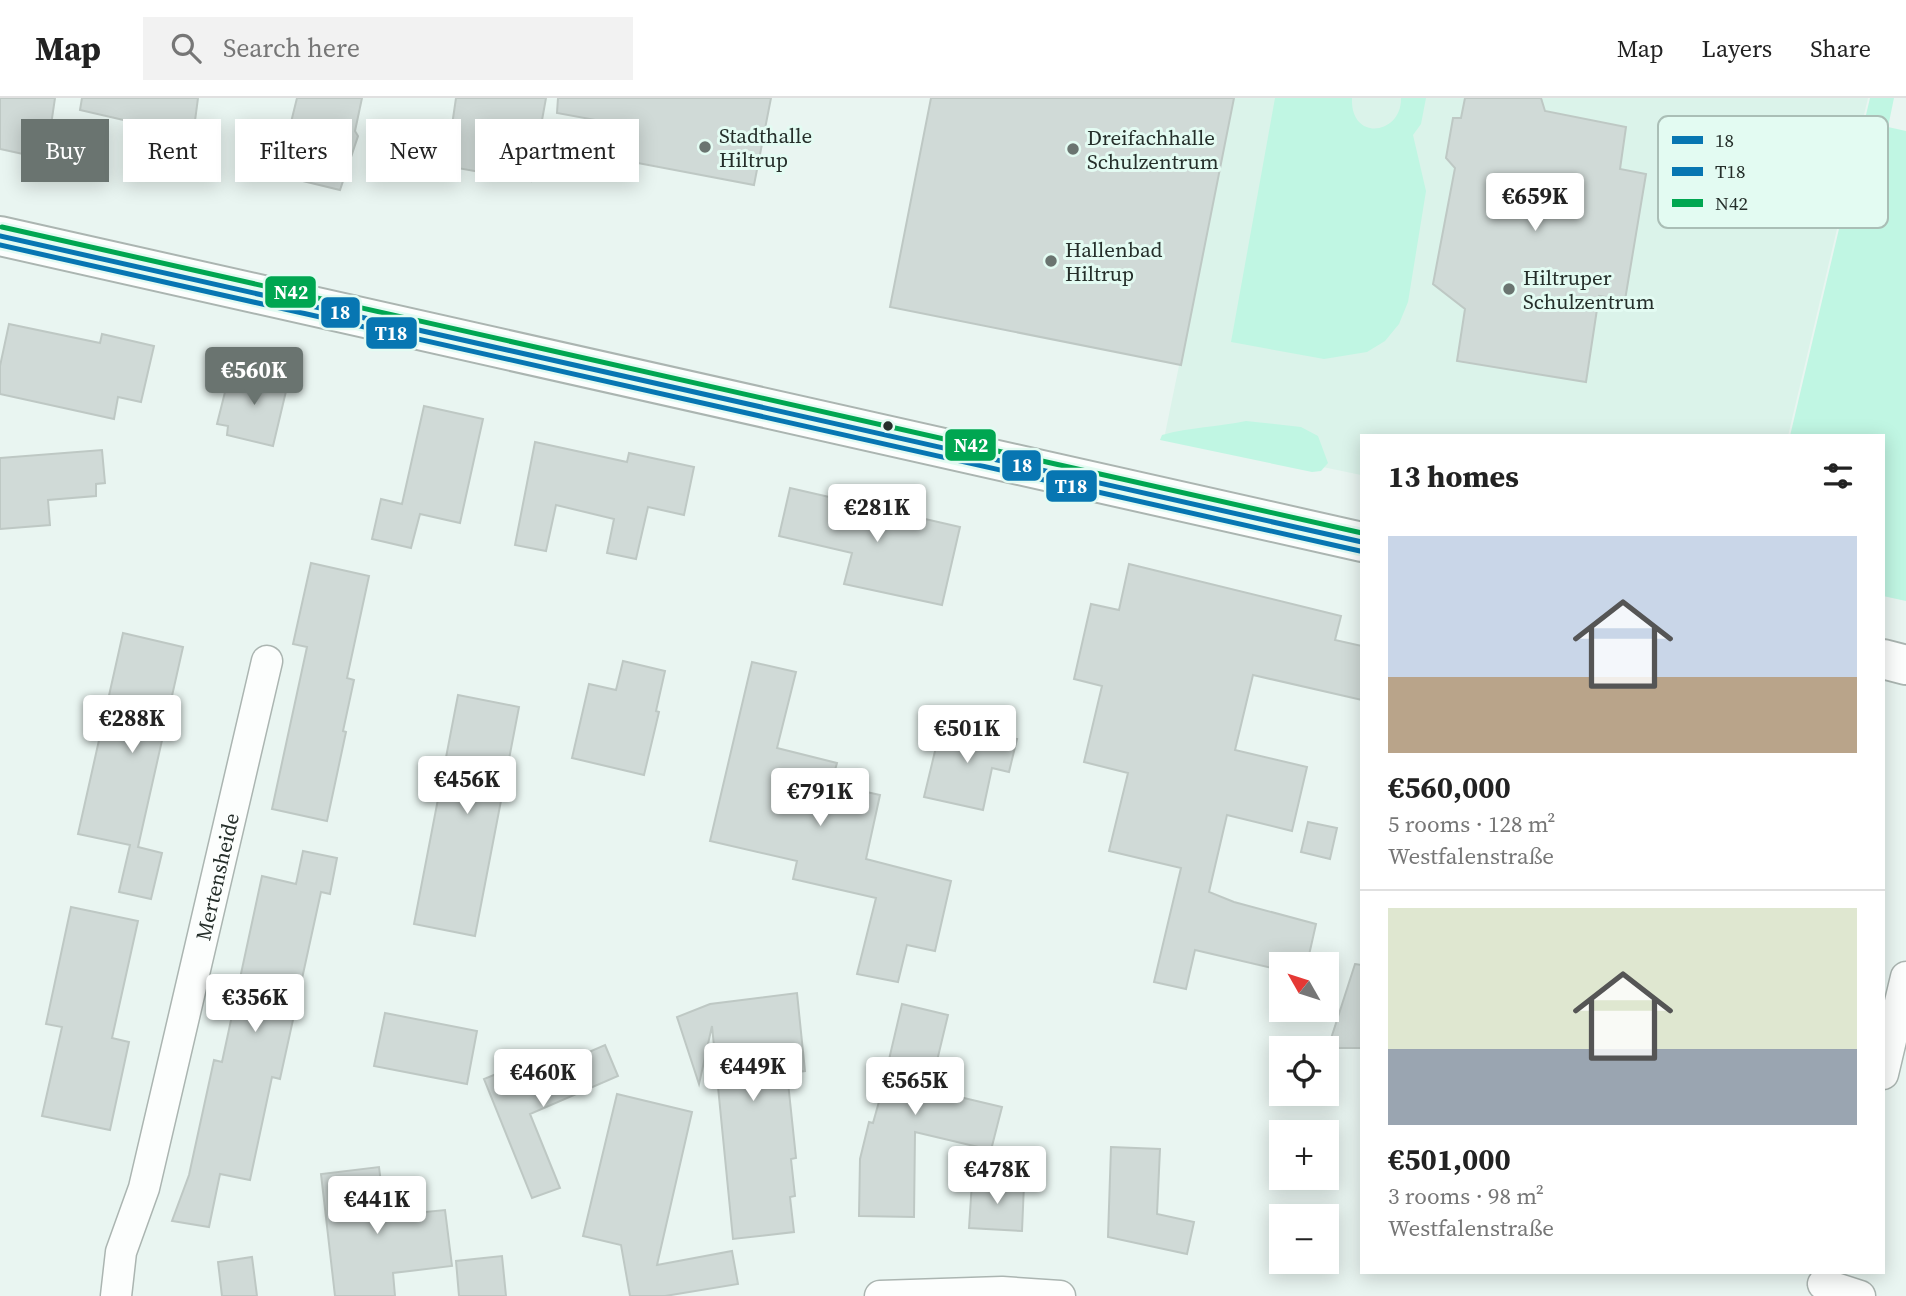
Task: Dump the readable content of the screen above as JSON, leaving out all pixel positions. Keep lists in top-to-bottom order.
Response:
{
  "streets": {
    "street": ["Mertensheide"]
  },
  "places": [
    "Stadthalle Hiltrup",
    "Dreifachhalle Schulzentrum",
    "Hallenbad Hiltrup",
    "Hiltruper Schulzentrum"
  ],
  "lines": ["transit line N42", "transit line 18", "transit line T18"],
  "legend": ["18", "T18", "N42"],
  "north": "top left",
  "page": {
    "header": "Map",
    "search": "Search here",
    "nav": ["Map", "Layers", "Share"],
    "chip": [
      "Buy",
      "Rent",
      "Filters",
      "New",
      "Apartment"
    ],
    "price": [
      "€659K",
      "€560K",
      "€281K",
      "€288K",
      "€501K",
      "€456K",
      "€791K",
      "€356K",
      "€449K",
      "€460K",
      "€565K",
      "€478K",
      "€441K"
    ],
    "heading": "13 homes",
    "list": [
      {
        "name": "€560,000",
        "note": "5 rooms · 128 m² · Westfalenstraße"
      },
      {
        "name": "€501,000",
        "note": "3 rooms · 98 m² · Westfalenstraße"
      }
    ],
    "map_buttons": ["+", "−"]
  }
}
